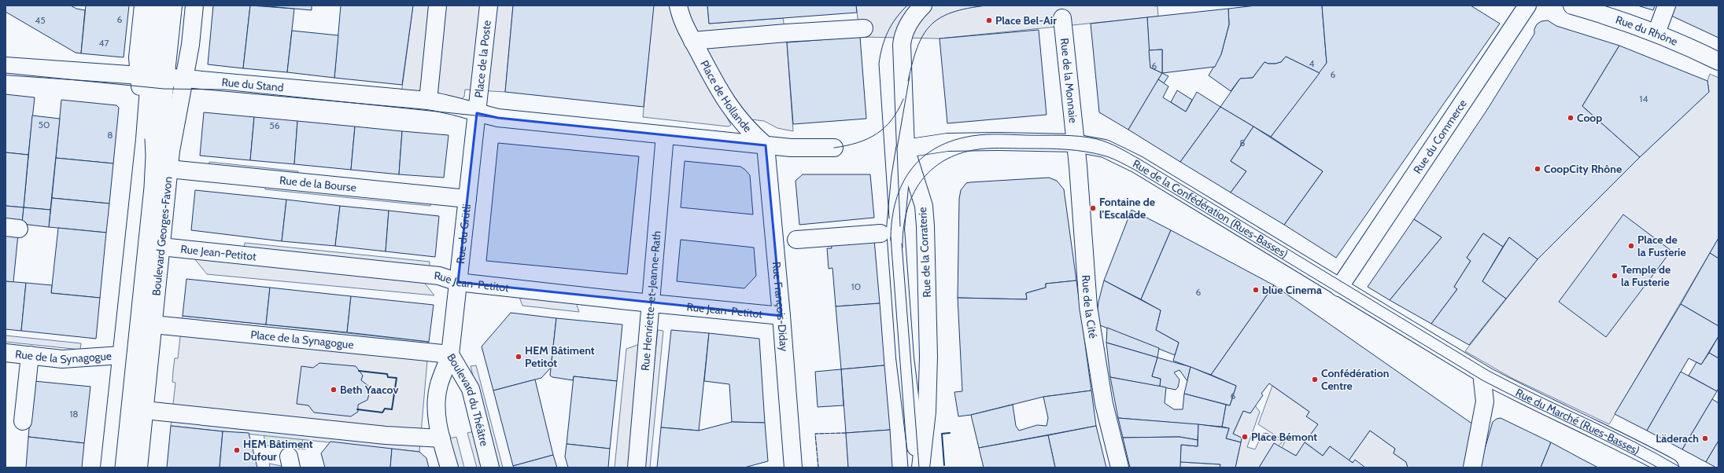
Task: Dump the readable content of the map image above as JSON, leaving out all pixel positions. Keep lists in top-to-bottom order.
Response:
{
  "streets": {
    "street": [
      "Rue du Rhône",
      "Place de la Poste",
      "Rue de la Monnaie",
      "Rue du Stand",
      "Place de Hollande",
      "Rue du Commerce",
      "Rue de la Bourse",
      "Rue de la Confédération (Rues-Basses)",
      "Rue du Grütli",
      "Boulevard Georges-Favon",
      "Rue de la Corraterie",
      "Rue Jean-Petitot",
      "Rue Henriette-et-Jeanne-Rath",
      "Rue François-Diday",
      "Rue de la Cité",
      "Place de la Synagogue",
      "Rue de la Synagogue",
      "Boulevard du Théâtre",
      "Rue du Marché (Rues-Basses)"
    ]
  },
  "crossings": [
    ["Place de la Poste", "Rue du Stand"],
    ["Place de la Poste", "Rue du Grütli"],
    ["Rue de la Monnaie", "Rue de la Confédération (Rues-Basses)"],
    ["Rue de la Monnaie", "Rue de la Cité"],
    ["Rue du Stand", "Place de Hollande"],
    ["Rue du Stand", "Rue du Grütli"],
    ["Rue du Stand", "Boulevard Georges-Favon"],
    ["Rue du Stand", "Rue Henriette-et-Jeanne-Rath"],
    ["Rue du Stand", "Rue François-Diday"],
    ["Place de Hollande", "Rue François-Diday"],
    ["Rue du Commerce", "Rue de la Confédération (Rues-Basses)"],
    ["Rue de la Bourse", "Rue du Grütli"],
    ["Rue de la Bourse", "Boulevard Georges-Favon"],
    ["Rue de la Confédération (Rues-Basses)", "Rue de la Corraterie"],
    ["Rue de la Confédération (Rues-Basses)", "Rue de la Cité"],
    ["Rue de la Confédération (Rues-Basses)", "Rue du Marché (Rues-Basses)"],
    ["Rue du Grütli", "Rue Jean-Petitot"],
    ["Rue du Grütli", "Place de la Synagogue"],
    ["Rue du Grütli", "Boulevard du Théâtre"],
    ["Boulevard Georges-Favon", "Rue Jean-Petitot"],
    ["Boulevard Georges-Favon", "Place de la Synagogue"],
    ["Rue Jean-Petitot", "Rue Henriette-et-Jeanne-Rath"],
    ["Rue Jean-Petitot", "Rue François-Diday"],
    ["Place de la Synagogue", "Boulevard du Théâtre"]
  ],
  "places": [
    "Place Bel-Air",
    "Coop",
    "CoopCity Rhône",
    "Fontaine de l'Escalade",
    "Place de la Fusterie",
    "Temple de la Fusterie",
    "blue Cinema",
    "HEM Bâtiment Petitot",
    "Confédération Centre",
    "Beth Yaacov",
    "Place Bémont",
    "Läderach",
    "HEM Bâtiment Dufour"
  ],
  "house_numbers": [
    "6",
    "45",
    "47",
    "4",
    "6",
    "6",
    "14",
    "50",
    "56",
    "8",
    "8",
    "10",
    "6",
    "6",
    "18"
  ]
}
